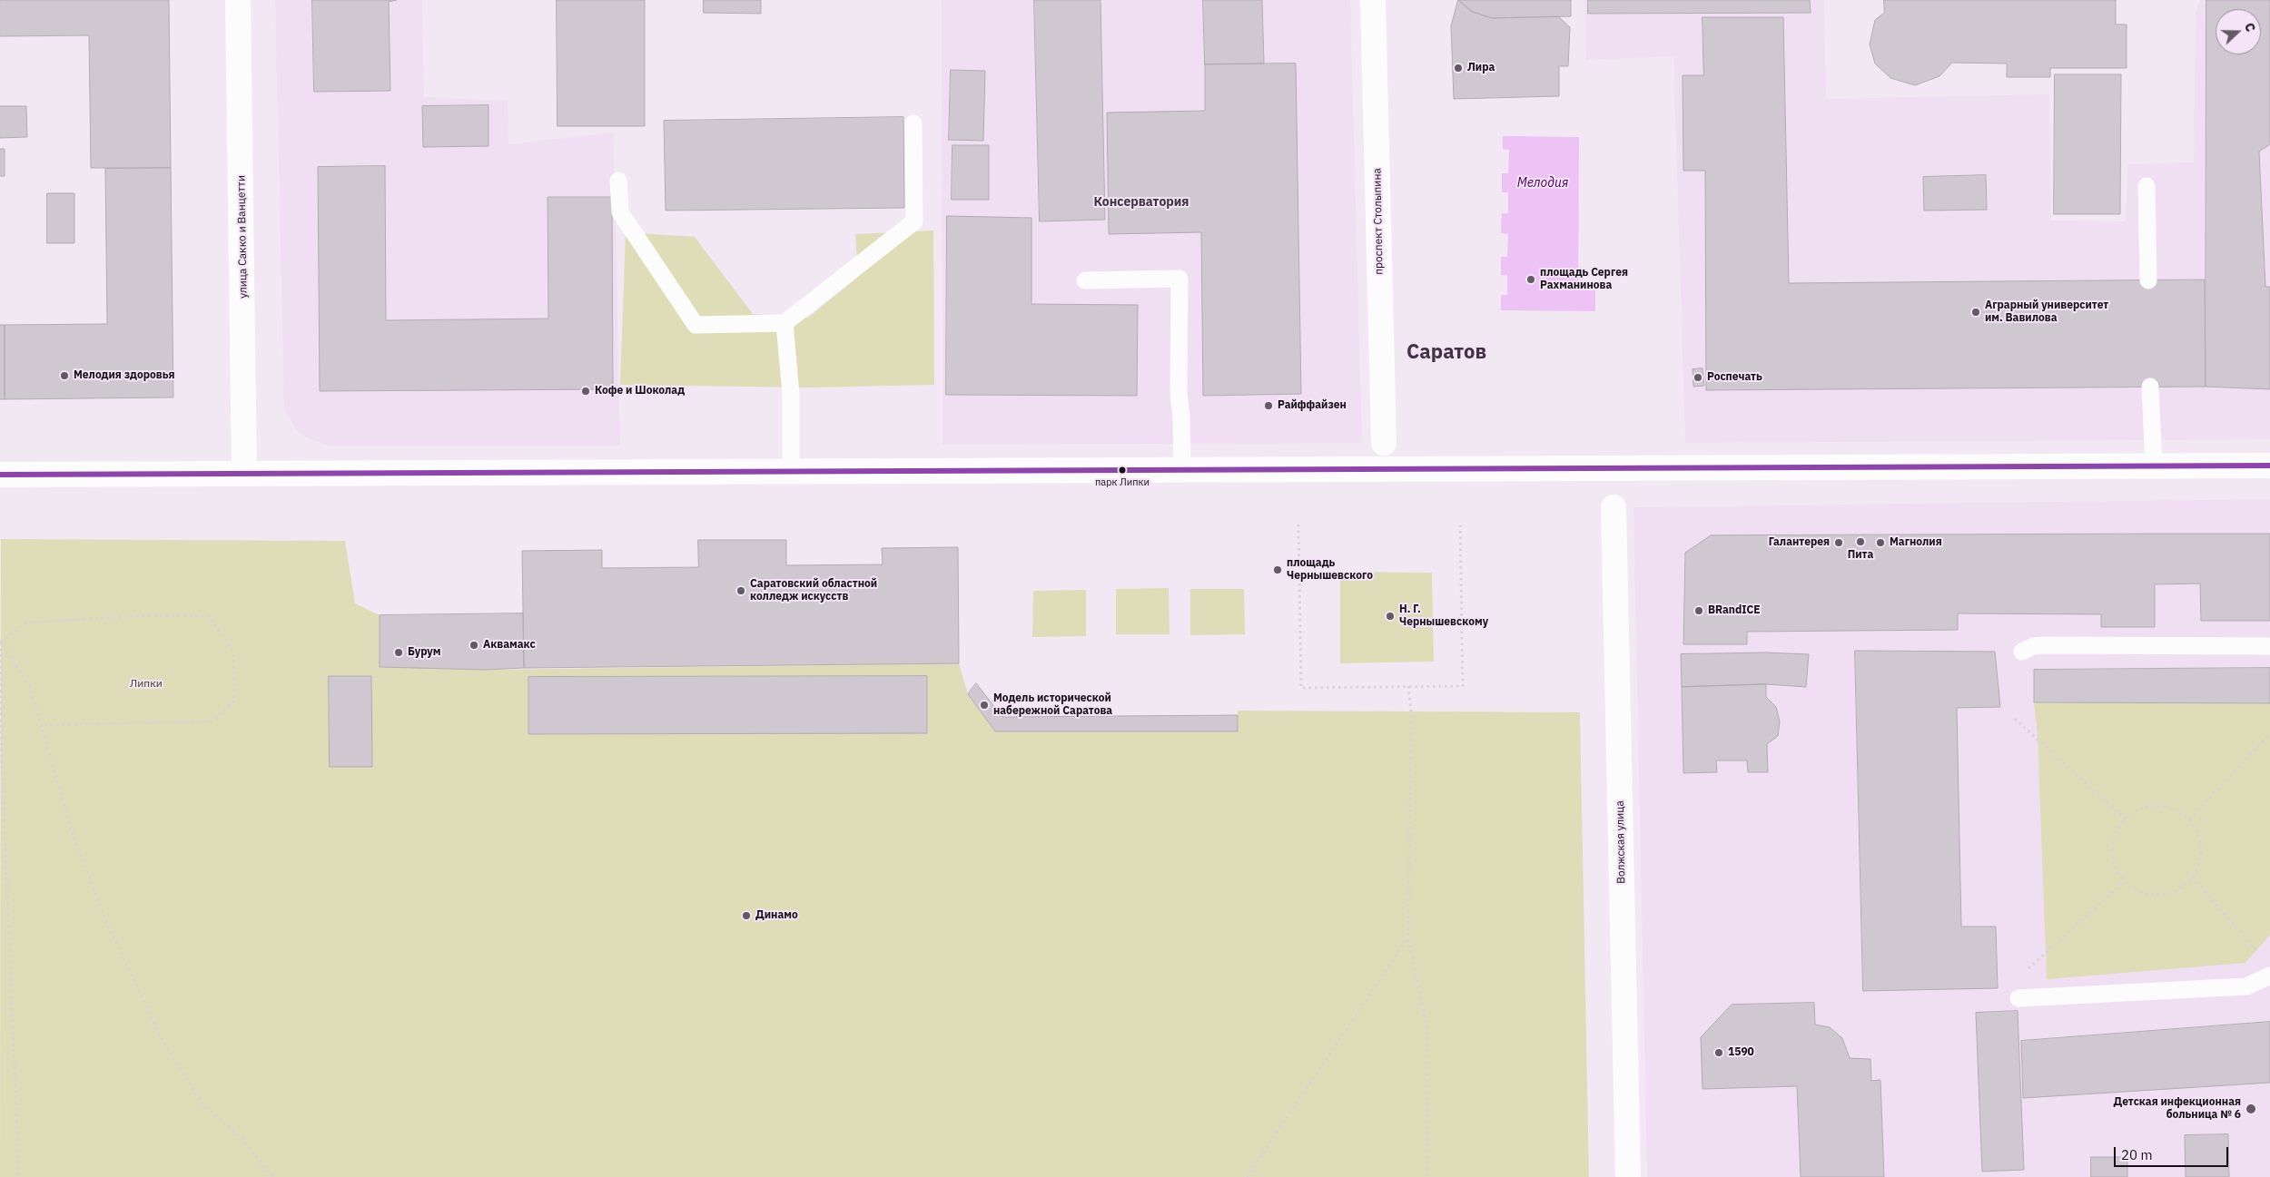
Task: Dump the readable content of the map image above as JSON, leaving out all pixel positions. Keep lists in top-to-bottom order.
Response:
{
  "streets": {
    "street": ["проспект Столыпина", "улица Сакко и Ванцетти", "Волжская улица"]
  },
  "districts": ["Консерватория", "Саратов"],
  "water": ["Мелодия"],
  "parks": ["Липки"],
  "places": [
    "Лира",
    "площадь Сергея Рахманинова",
    "Аграрный университет им. Вавилова",
    "Мелодия здоровья",
    "Роспечать",
    "Кофе и Шоколад",
    "Райффайзен",
    "парк Липки",
    "Пита",
    "Галантерея",
    "Магнолия",
    "площадь Чернышевского",
    "Саратовский областной колледж искусств",
    "BRandICE",
    "Н. Г. Чернышевскому",
    "Аквамакс",
    "Бурум",
    "Модель исторической набережной Саратова",
    "Динамо",
    "1590",
    "Детская инфекционная больница № 6"
  ],
  "scale_bar": "20 m",
  "north": "right"
}
